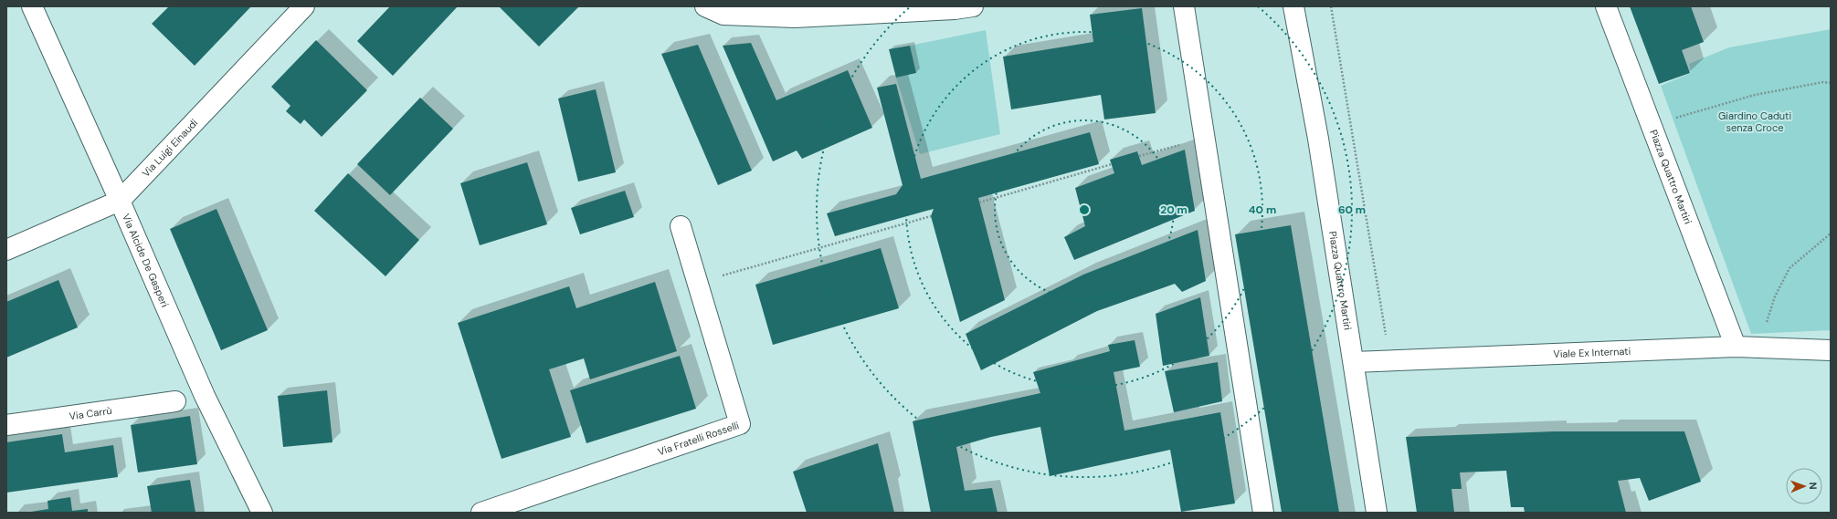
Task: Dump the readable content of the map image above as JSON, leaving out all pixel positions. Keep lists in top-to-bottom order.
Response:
{
  "streets": {
    "street": [
      "Via Luigi Einaudi",
      "Piazza Quattro Martiri",
      "Via Alcide De Gasperi",
      "Viale Ex Internati",
      "Via Carrù",
      "Via Fratelli Rosselli"
    ]
  },
  "crossings": [
    ["Via Luigi Einaudi", "Via Alcide De Gasperi"],
    ["Piazza Quattro Martiri", "Viale Ex Internati"]
  ],
  "parks": ["Giardino Caduti senza Croce"],
  "north": "right",
  "rings": ["20 m", "40 m", "60 m"]
}
